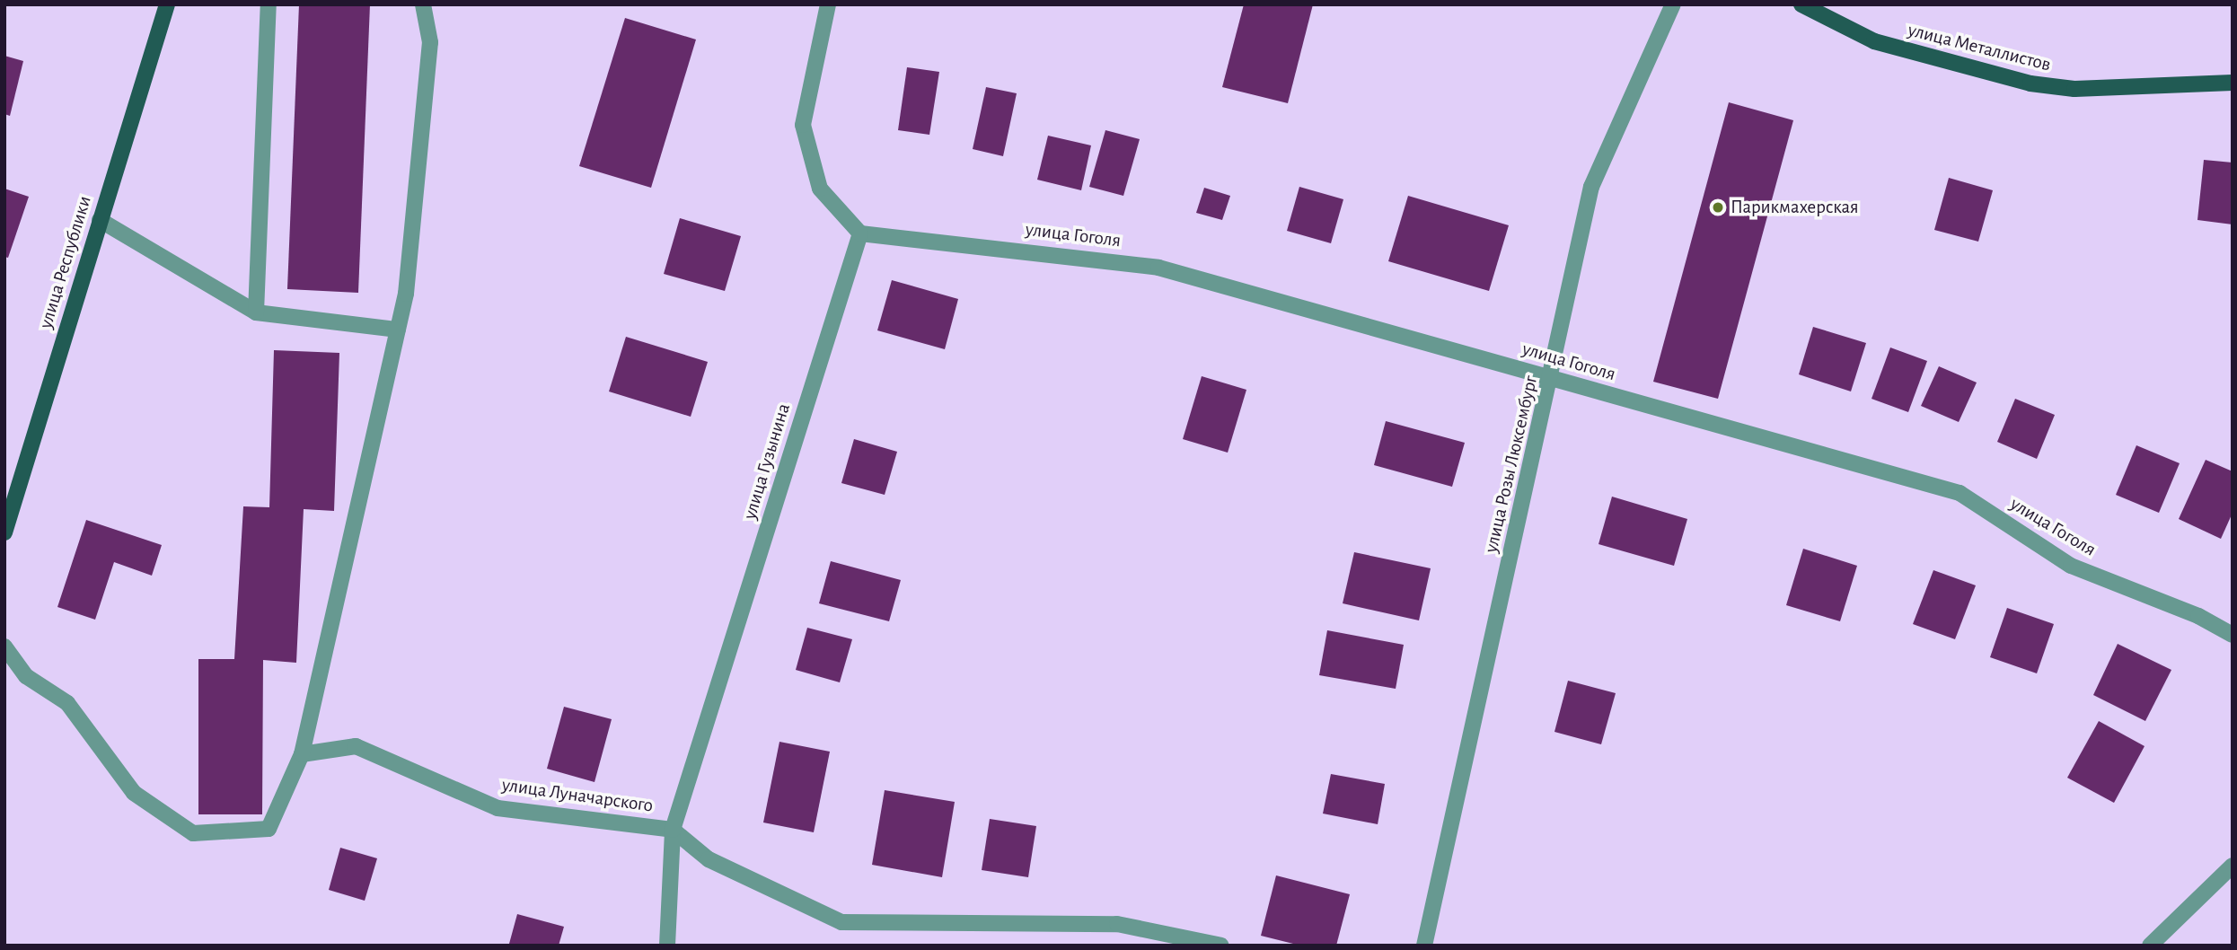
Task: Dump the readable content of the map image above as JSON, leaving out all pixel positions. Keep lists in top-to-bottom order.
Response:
{
  "streets": {
    "main road": ["улица Металлистов", "улица Республики"],
    "street": [
      "улица Гоголя",
      "улица Гузынина",
      "улица Розы Люксембург",
      "улица Луначарского"
    ]
  },
  "crossings": [
    ["улица Гоголя", "улица Гузынина"],
    ["улица Гоголя", "улица Розы Люксембург"],
    ["улица Гузынина", "улица Луначарского"]
  ],
  "places": ["Парикмахерская"]
}
